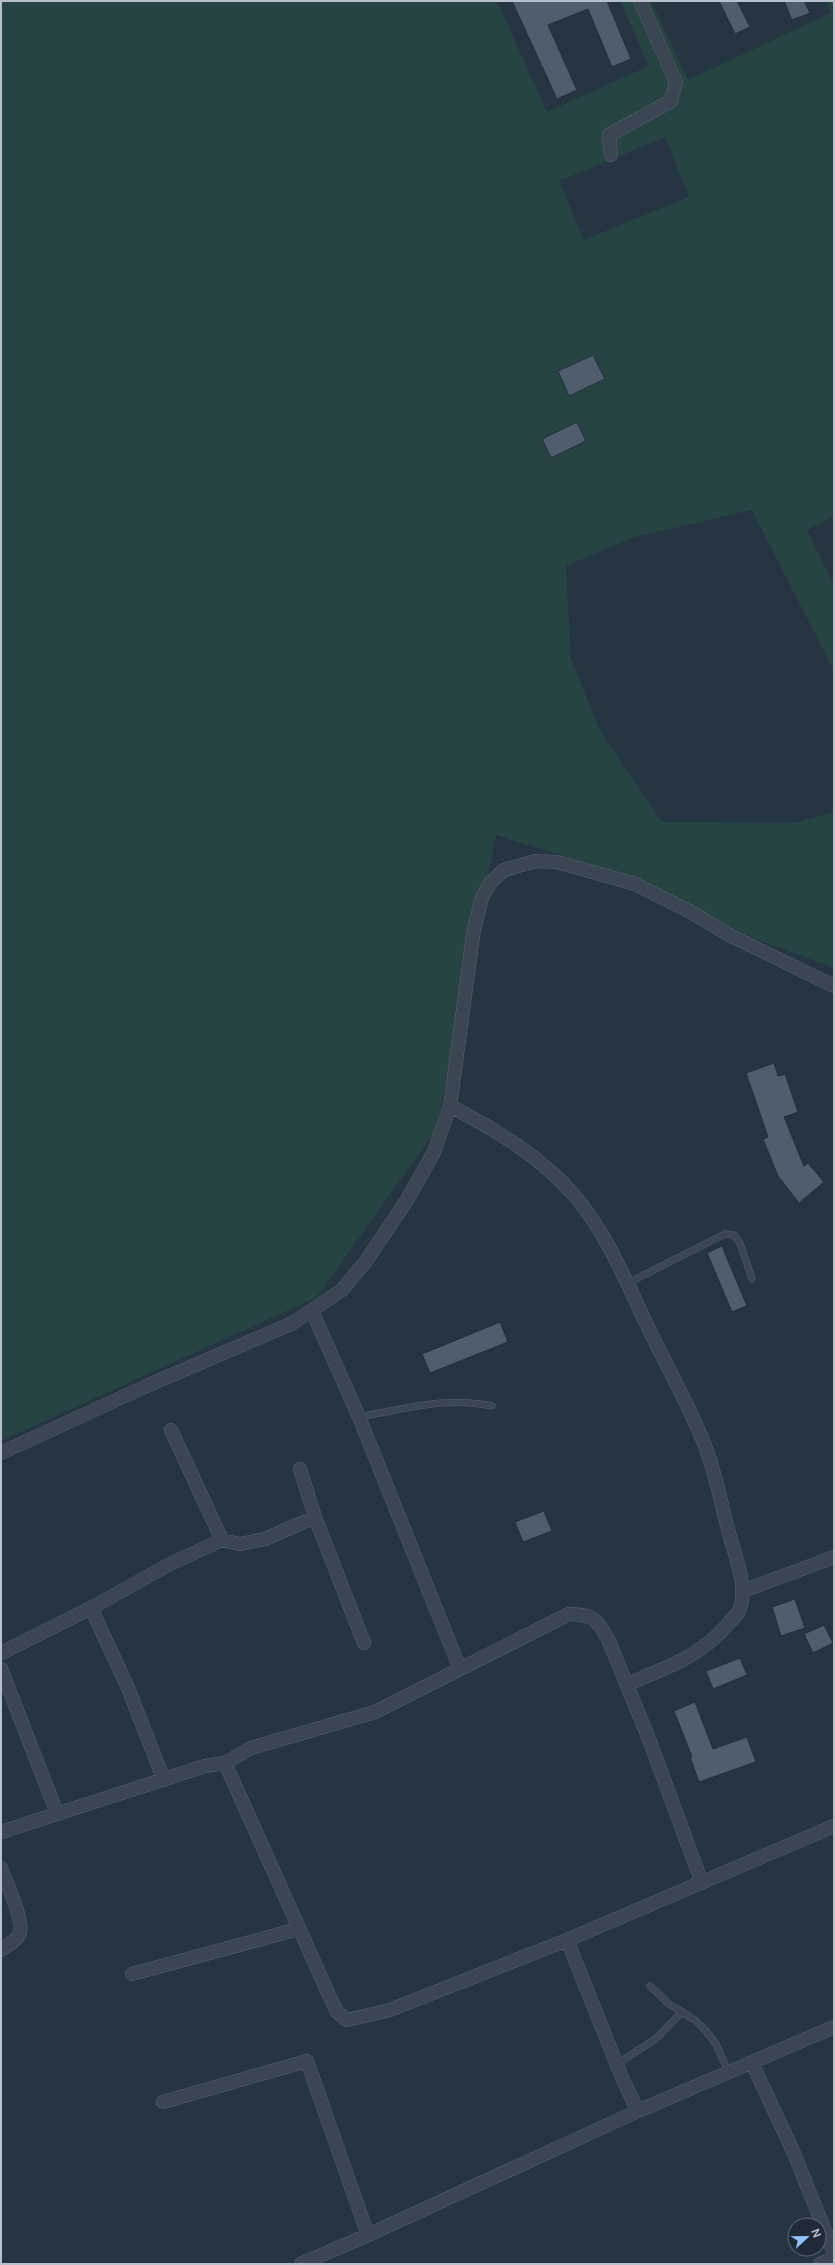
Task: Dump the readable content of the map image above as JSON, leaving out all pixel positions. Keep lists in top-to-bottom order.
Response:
{
  "north": "right"
}
